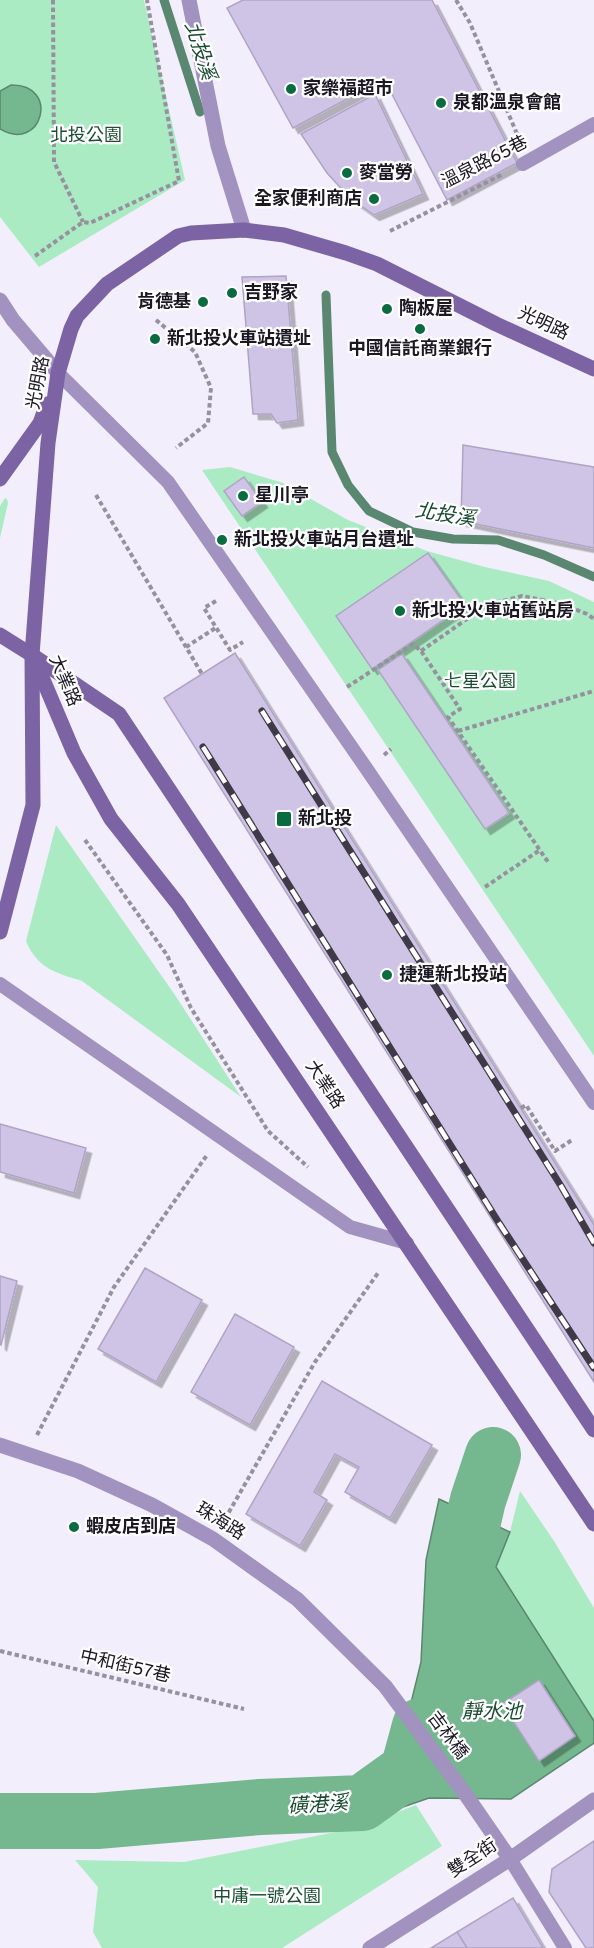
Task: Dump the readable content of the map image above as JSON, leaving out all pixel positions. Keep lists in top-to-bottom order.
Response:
{
  "streets": {
    "main road": ["光明路", "大業路"],
    "street": ["珠海路", "吉林橋", "雙全街"],
    "lane": ["溫泉路65巷"],
    "path": ["中和街57巷"]
  },
  "crossings": [
    ["光明路", "大業路"],
    ["珠海路", "吉林橋"],
    ["吉林橋", "雙全街"]
  ],
  "water": ["北投溪", "靜水池", "磺港溪"],
  "parks": ["北投公園", "七星公園", "中庸一號公園"],
  "places": {
    "other": [
      "家樂福超市",
      "泉都溫泉會館",
      "麥當勞",
      "全家便利商店",
      "吉野家",
      "肯德基",
      "陶板屋",
      "中國信託商業銀行",
      "新北投火車站遺址",
      "星川亭",
      "新北投火車站月台遺址",
      "新北投火車站舊站房",
      "捷運新北投站",
      "蝦皮店到店"
    ],
    "transit": ["新北投"]
  }
}
